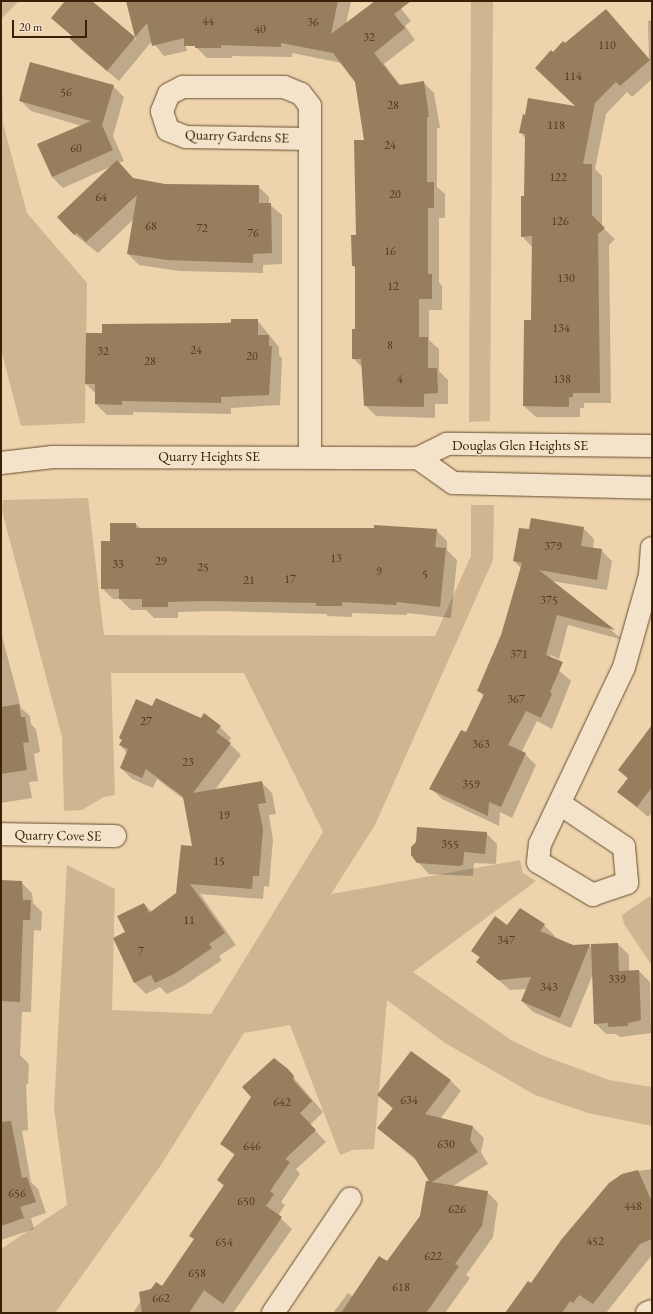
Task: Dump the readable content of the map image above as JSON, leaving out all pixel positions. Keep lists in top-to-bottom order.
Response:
{
  "streets": {
    "street": [
      "Quarry Gardens SE",
      "Douglas Glen Heights SE",
      "Quarry Heights SE",
      "Quarry Cove SE"
    ]
  },
  "crossings": [
    ["Quarry Gardens SE", "Quarry Heights SE"],
    ["Douglas Glen Heights SE", "Quarry Heights SE"]
  ],
  "house_numbers": [
    "44",
    "36",
    "40",
    "32",
    "110",
    "114",
    "56",
    "28",
    "118",
    "24",
    "60",
    "122",
    "20",
    "64",
    "126",
    "68",
    "72",
    "76",
    "16",
    "130",
    "12",
    "134",
    "8",
    "24",
    "32",
    "20",
    "28",
    "4",
    "138",
    "379",
    "13",
    "29",
    "33",
    "25",
    "9",
    "5",
    "17",
    "21",
    "375",
    "371",
    "367",
    "27",
    "363",
    "23",
    "359",
    "19",
    "355",
    "15",
    "11",
    "347",
    "7",
    "339",
    "343",
    "634",
    "642",
    "630",
    "646",
    "656",
    "650",
    "448",
    "626",
    "452",
    "654",
    "622",
    "658",
    "618",
    "662"
  ],
  "scale_bar": "20 m"
}
